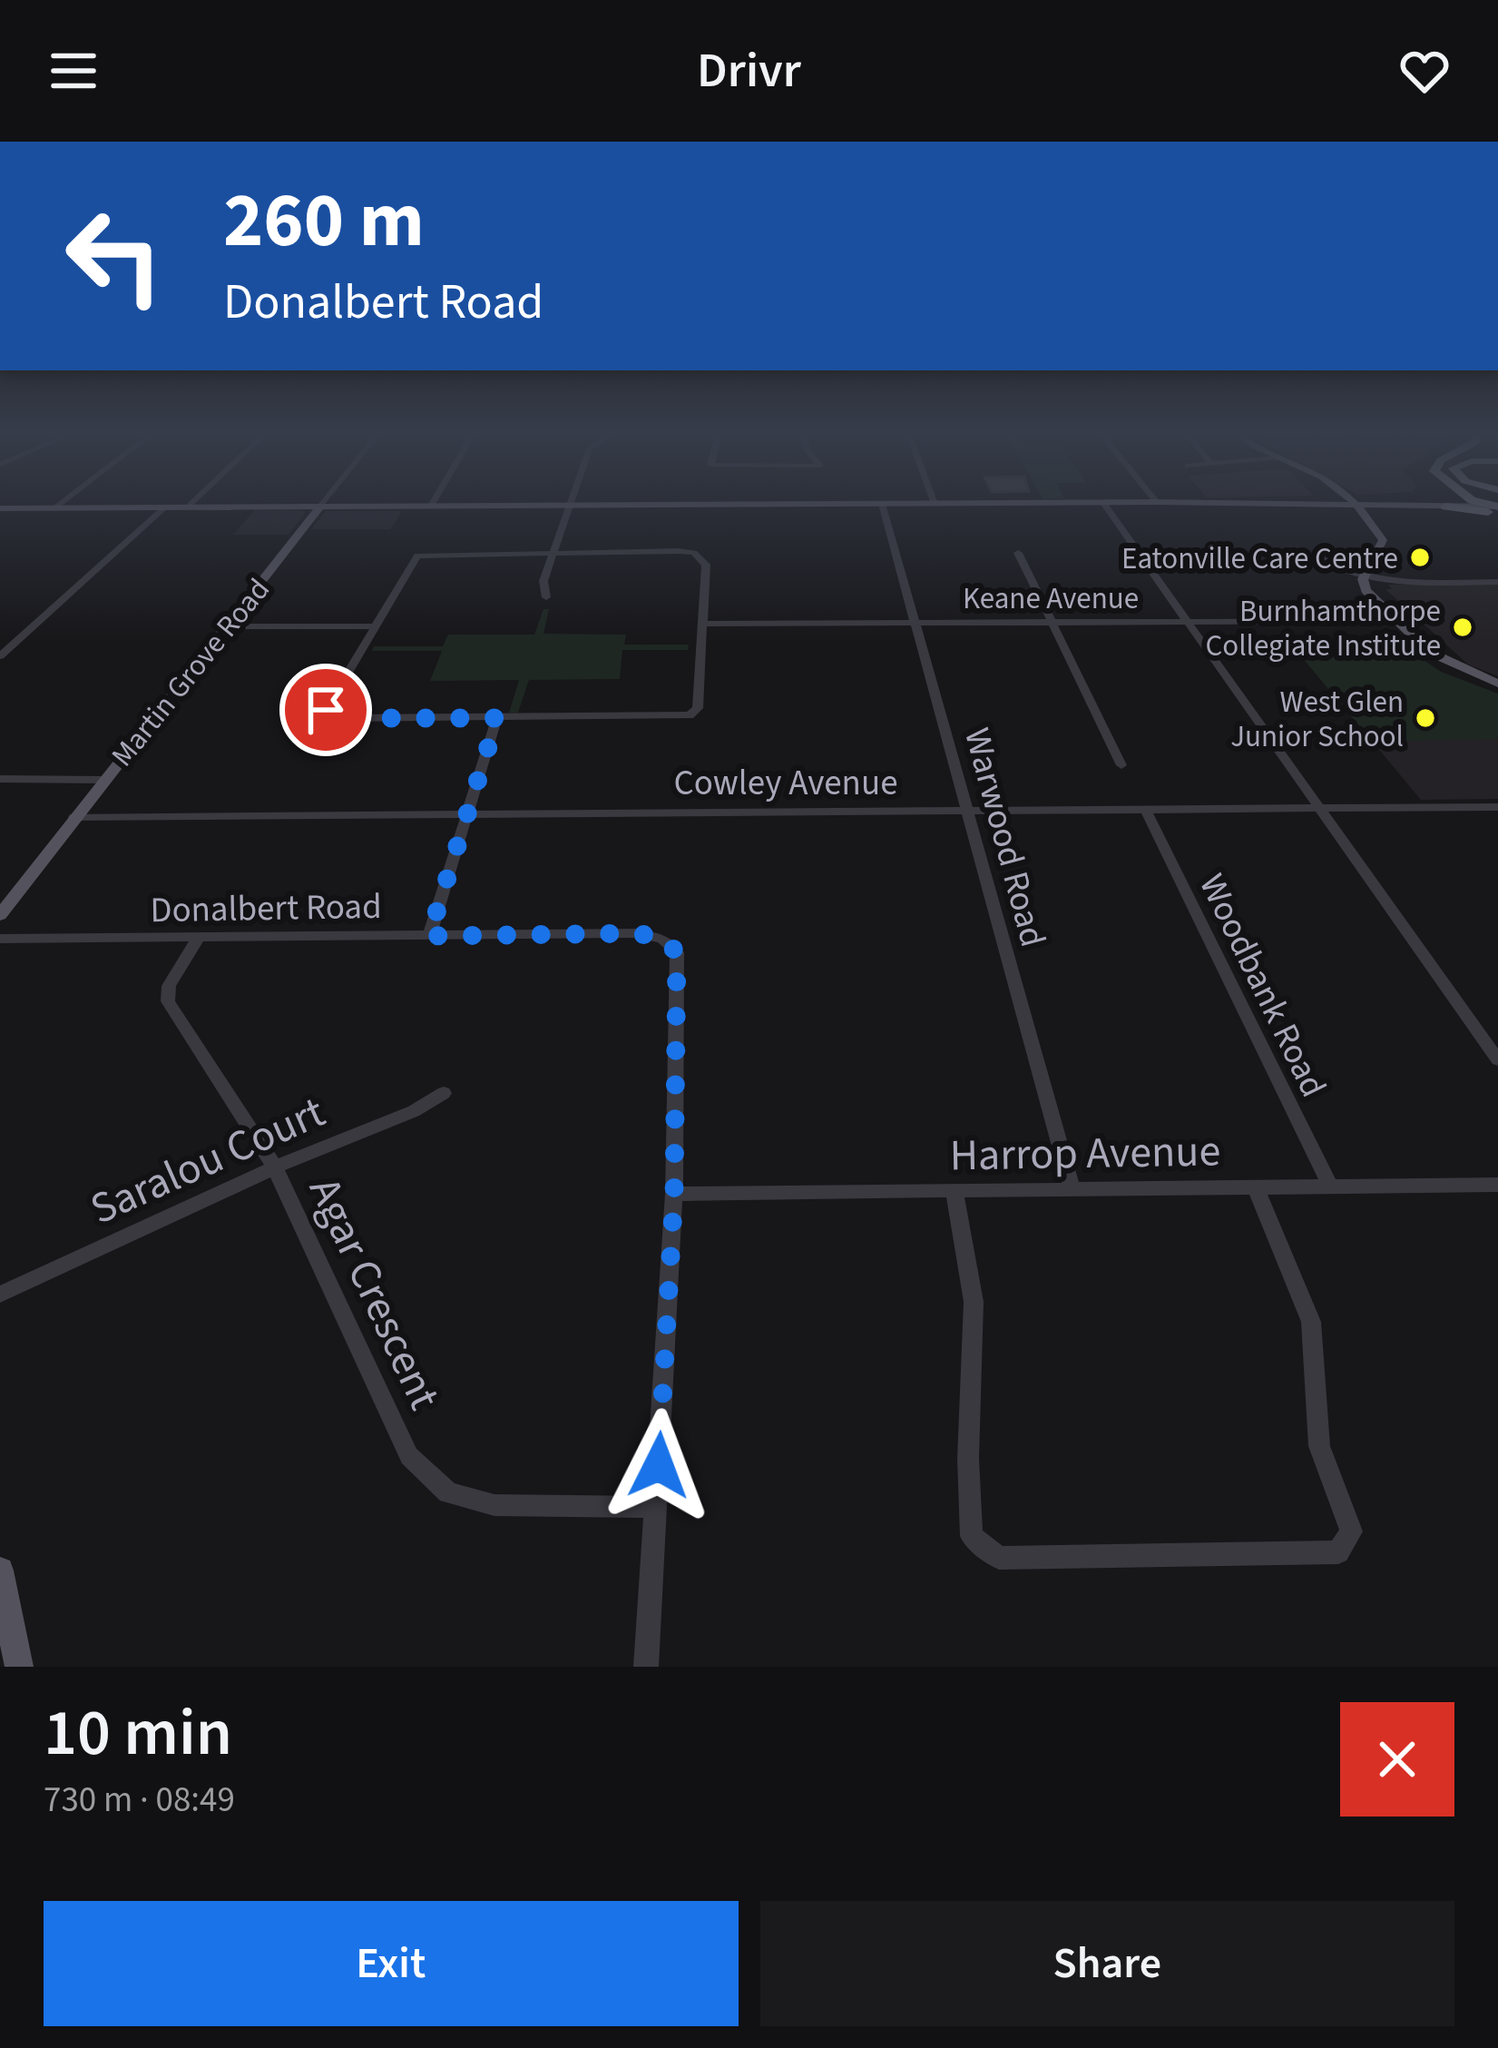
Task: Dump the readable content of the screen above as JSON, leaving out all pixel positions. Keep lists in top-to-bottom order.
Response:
{
  "streets": {
    "main road": ["Martin Grove Road"],
    "street": [
      "Keane Avenue",
      "Cowley Avenue",
      "Warwood Road",
      "Donalbert Road",
      "Woodbank Road",
      "Harrop Avenue",
      "Saralou Court",
      "Agar Crescent"
    ]
  },
  "crossings": [
    ["Keane Avenue", "Warwood Road"],
    ["Martin Grove Road", "Cowley Avenue"],
    ["Cowley Avenue", "Warwood Road"],
    ["Cowley Avenue", "Woodbank Road"],
    ["Warwood Road", "Harrop Avenue"],
    ["Donalbert Road", "Harrop Avenue"],
    ["Donalbert Road", "Agar Crescent"],
    ["Woodbank Road", "Harrop Avenue"],
    ["Saralou Court", "Agar Crescent"]
  ],
  "places": ["Eatonville Care Centre", "Burnhamthorpe Collegiate Institute", "West Glen Junior School"],
  "page": {
    "header": "Drivr",
    "turn": ["260 m", "Donalbert Road"],
    "heading": ["10 min", "730 m · 08:49"],
    "buttons": ["Exit", "Share"]
  }
}
